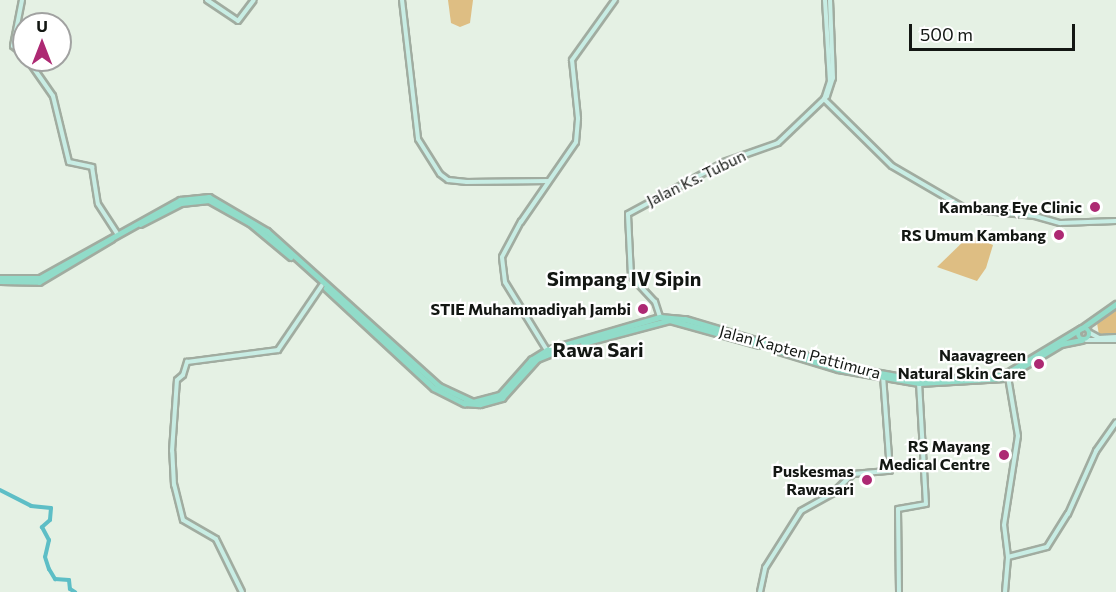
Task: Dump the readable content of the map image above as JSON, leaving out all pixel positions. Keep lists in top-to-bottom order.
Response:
{
  "streets": {
    "main road": ["Jalan Kapten Pattimura"],
    "street": ["Jalan Ks. Tubun"]
  },
  "crossings": [
    ["Jalan Ks. Tubun", "Jalan Kapten Pattimura"]
  ],
  "districts": ["Simpang IV Sipin", "Rawa Sari"],
  "places": [
    "Kambang Eye Clinic",
    "RS Umum Kambang",
    "STIE Muhammadiyah Jambi",
    "Naavagreen Natural Skin Care",
    "RS Mayang Medical Centre",
    "Puskesmas Rawasari"
  ],
  "scale_bar": "500 m",
  "north": "top"
}
